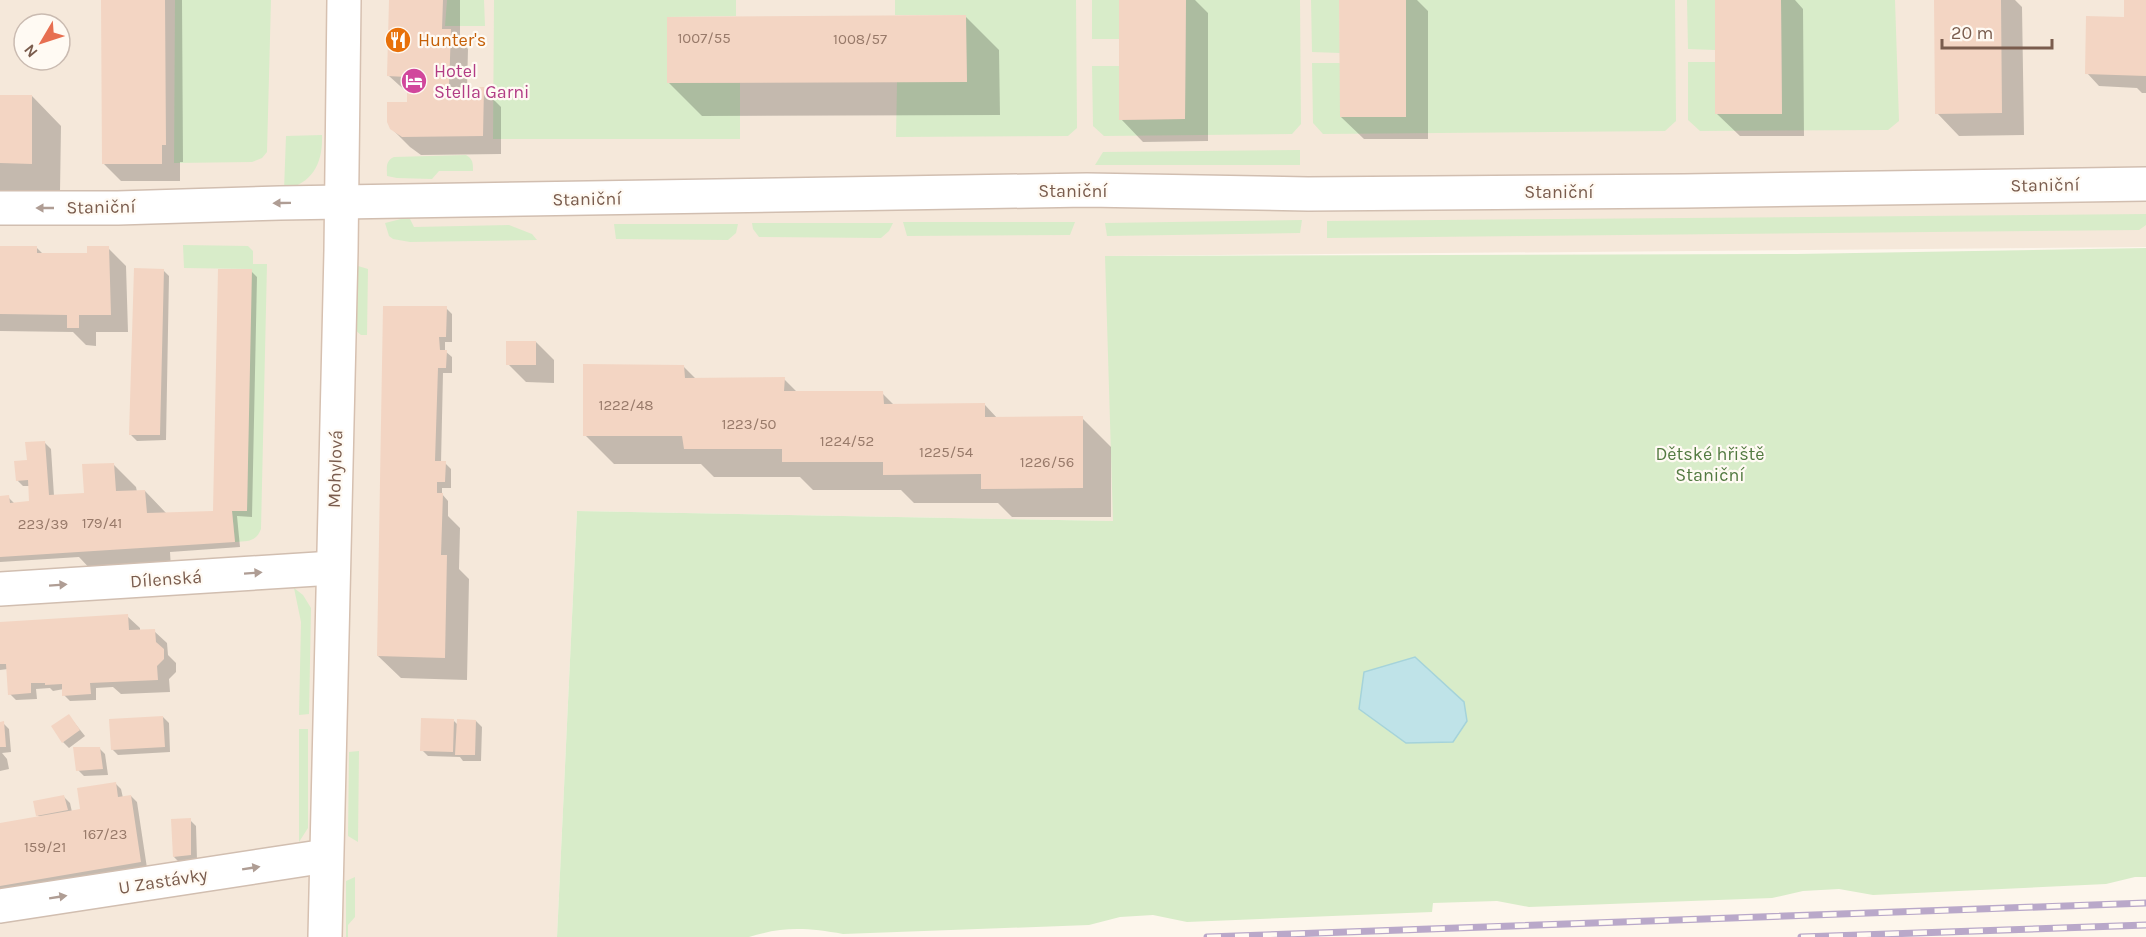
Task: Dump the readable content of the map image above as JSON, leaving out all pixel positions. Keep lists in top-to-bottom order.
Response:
{
  "streets": {
    "street": [
      "Staniční",
      "Mohylová",
      "Dílenská",
      "U Zastávky"
    ]
  },
  "crossings": [
    ["Staniční", "Mohylová"],
    ["Mohylová", "Dílenská"],
    ["Mohylová", "U Zastávky"]
  ],
  "one_way": ["Dílenská", "U Zastávky"],
  "parks": ["Dětské hřiště Staniční"],
  "places": {
    "restaurant": ["Hunter's"],
    "hotel": ["Hotel Stella Garni"]
  },
  "house_numbers": [
    "1007/55",
    "1008/57",
    "1222/48",
    "1223/50",
    "1224/52",
    "1225/54",
    "1226/56",
    "179/41",
    "223/39",
    "167/23",
    "159/21"
  ],
  "scale_bar": "20 m",
  "north": "bottom left"
}
